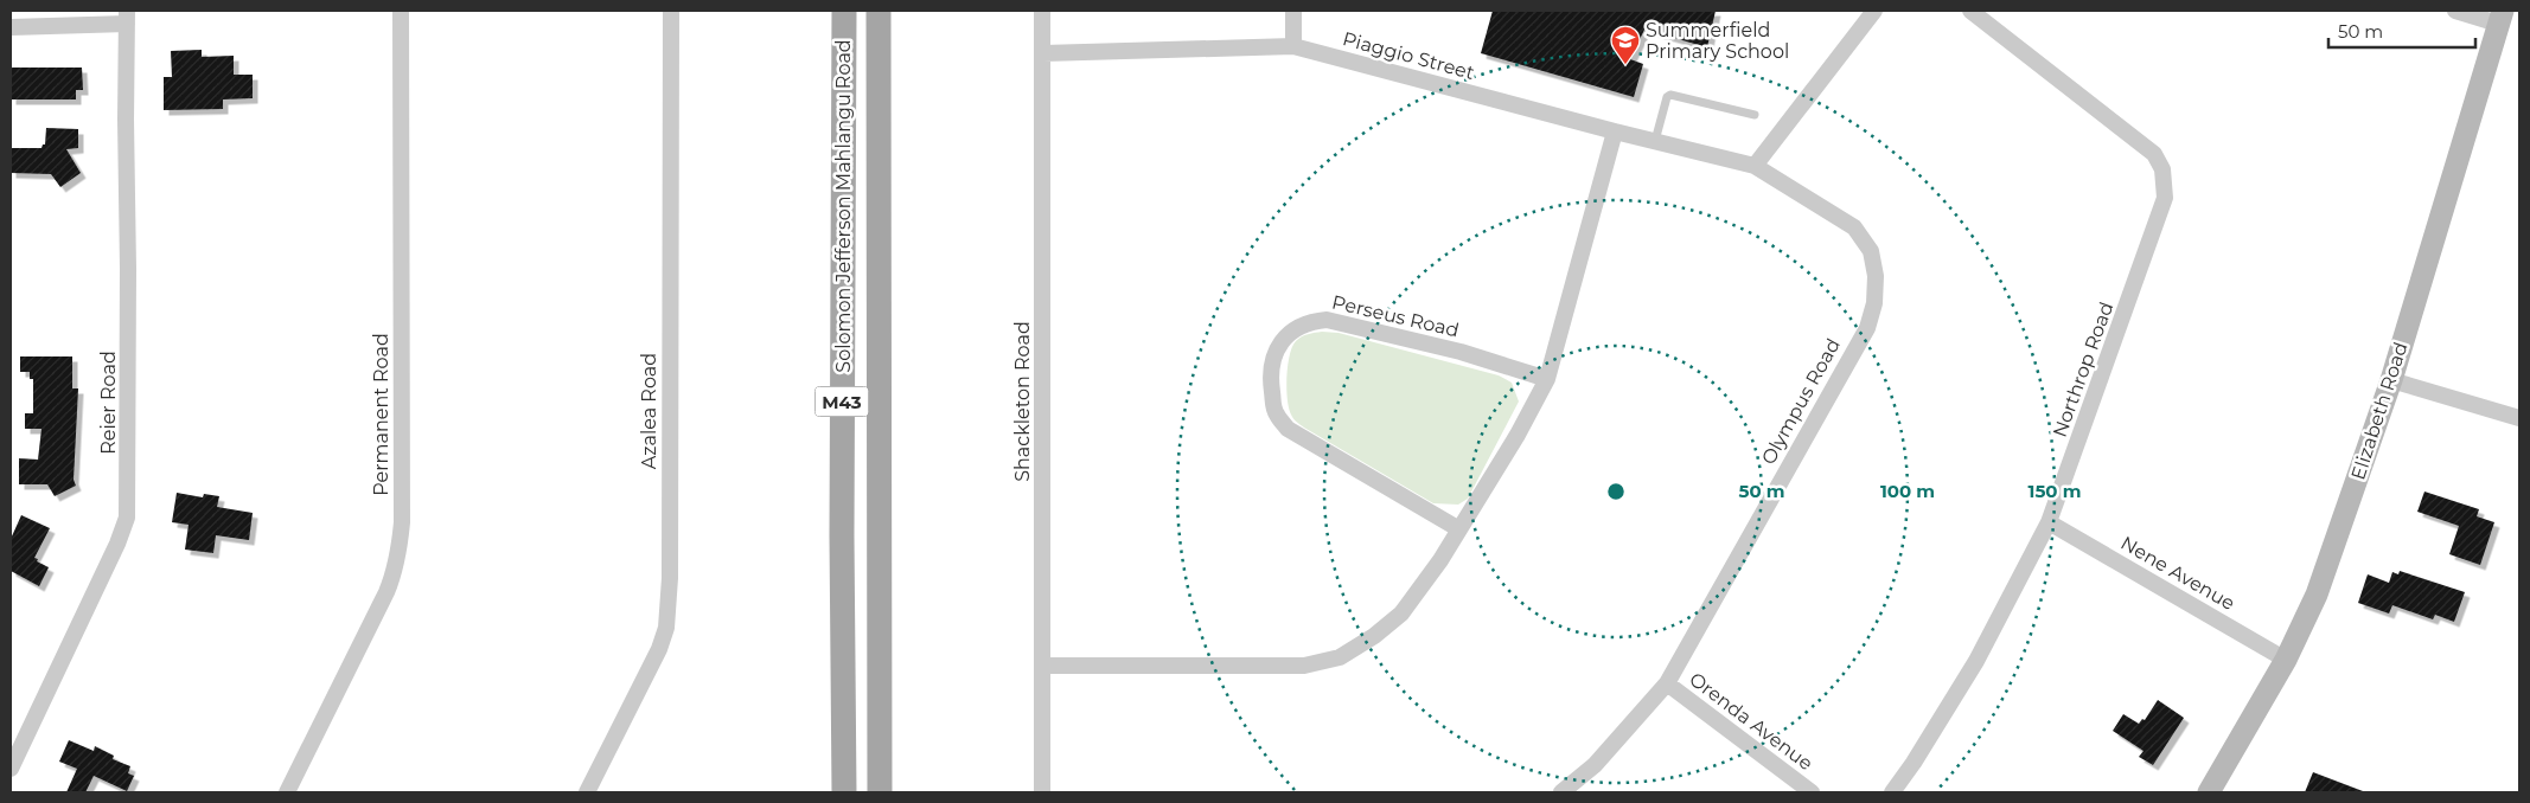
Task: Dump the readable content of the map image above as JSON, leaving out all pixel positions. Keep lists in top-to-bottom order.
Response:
{
  "streets": {
    "main road": ["Solomon Jefferson Mahlangu Road", "M43"],
    "street": [
      "Piaggio Street",
      "Perseus Road",
      "Northrop Road",
      "Shackleton Road",
      "Olympus Road",
      "Reier Road",
      "Azalea Road",
      "Elizabeth Road",
      "Permanent Road",
      "Nene Avenue",
      "Orenda Avenue"
    ]
  },
  "crossings": [
    ["Piaggio Street", "Shackleton Road"],
    ["Piaggio Street", "Olympus Road"],
    ["Northrop Road", "Nene Avenue"],
    ["Olympus Road", "Orenda Avenue"],
    ["Elizabeth Road", "Nene Avenue"]
  ],
  "places": {
    "school or university": ["Summerfield Primary School"]
  },
  "scale_bar": "50 m",
  "rings": ["50 m", "100 m", "150 m"]
}
